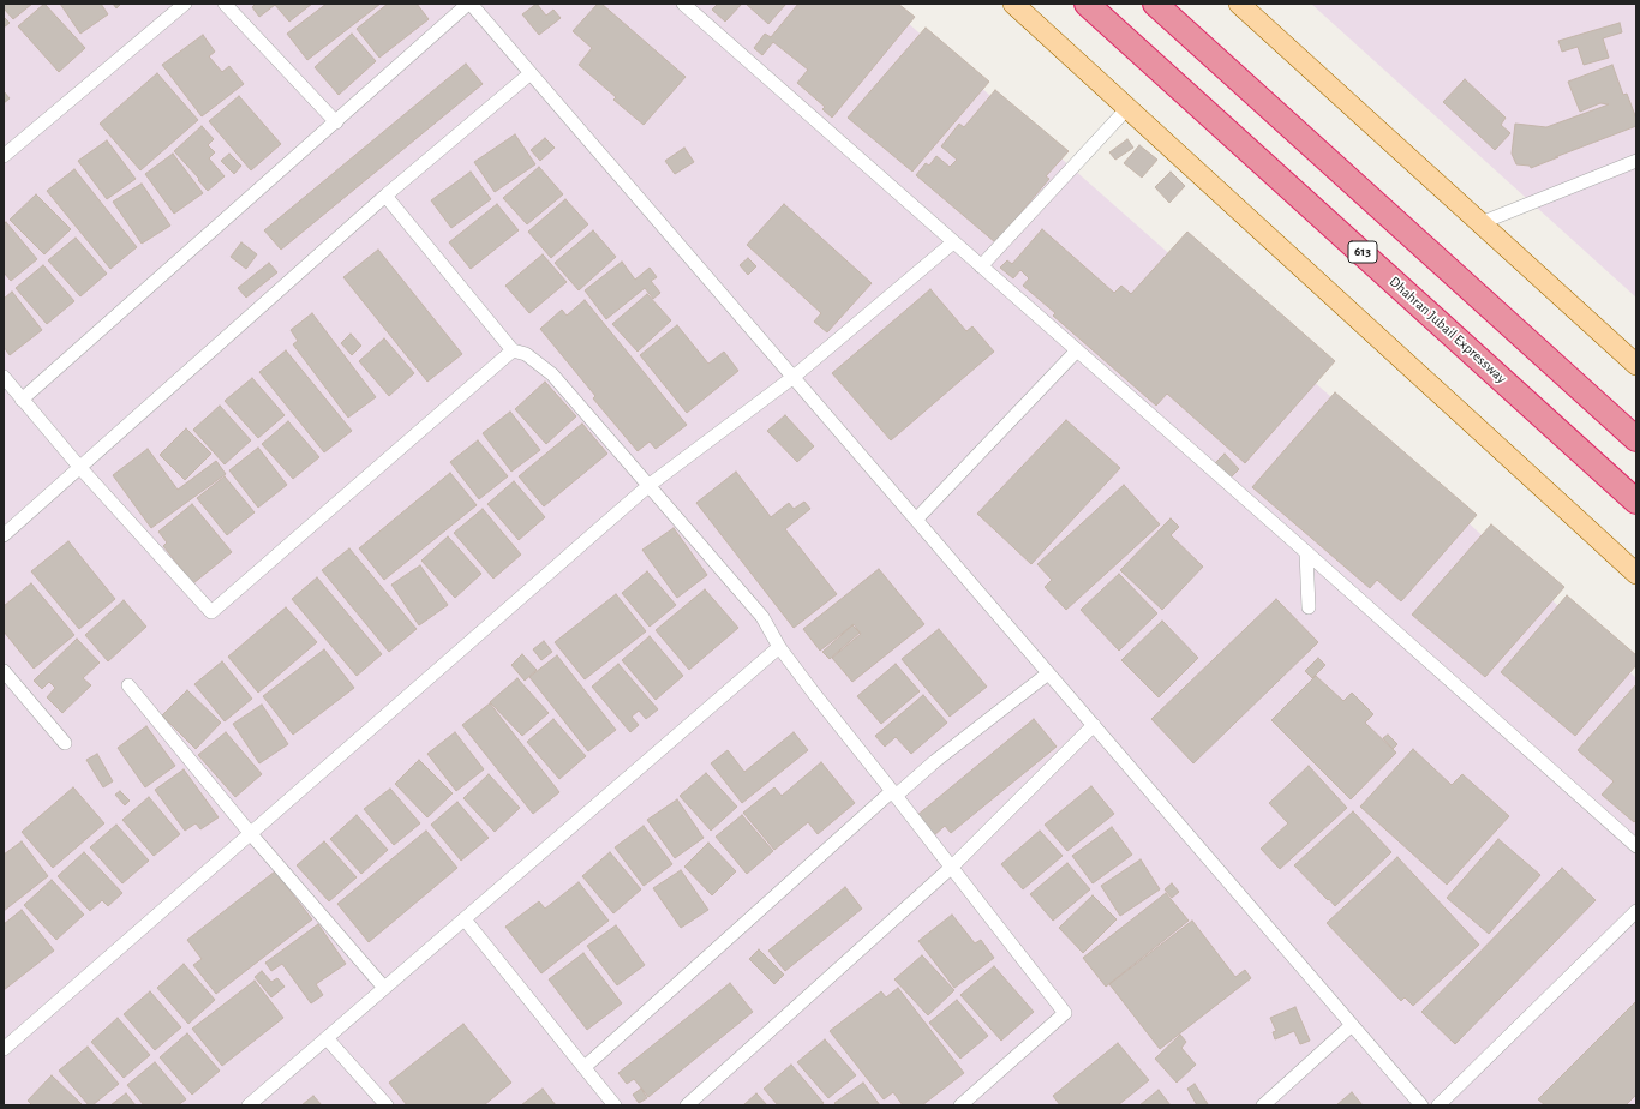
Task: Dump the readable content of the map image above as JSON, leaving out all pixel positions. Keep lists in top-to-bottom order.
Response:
{
  "streets": {
    "highway": ["613", "Dhahran Jubail Expressway"]
  }
}
